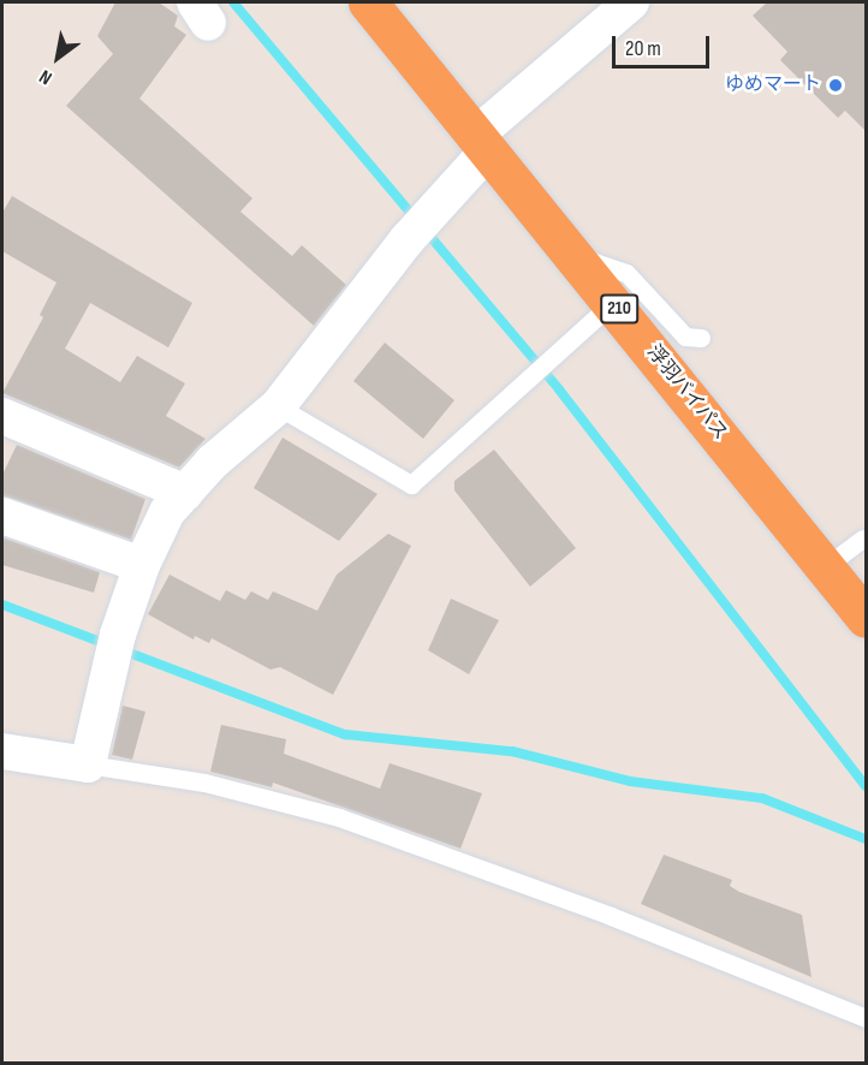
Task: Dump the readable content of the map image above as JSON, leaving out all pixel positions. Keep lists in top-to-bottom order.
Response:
{
  "streets": {
    "highway": ["210", "浮羽バイパス"]
  },
  "places": ["ゆめマート"],
  "scale_bar": "20 m",
  "north": "bottom left"
}
